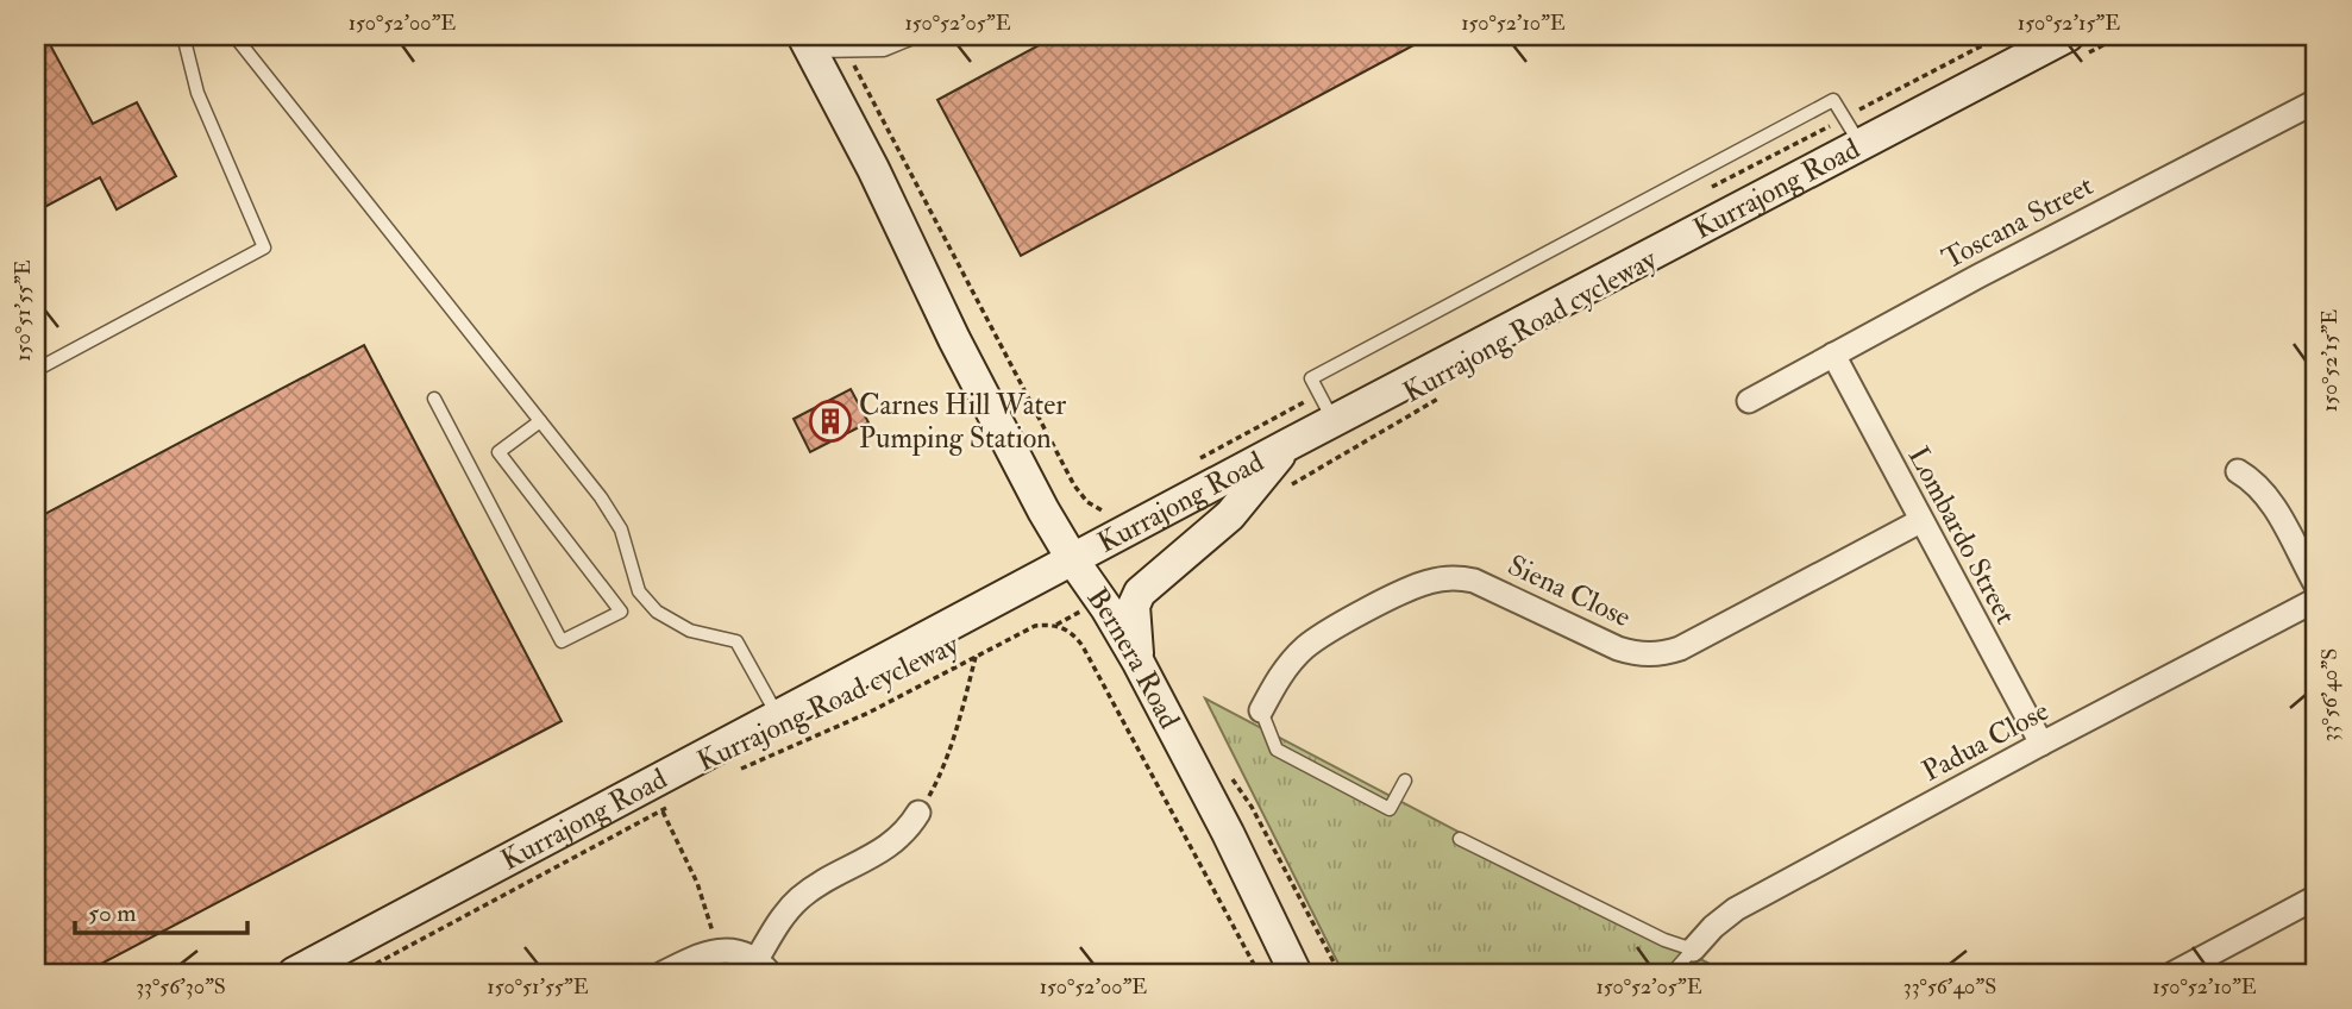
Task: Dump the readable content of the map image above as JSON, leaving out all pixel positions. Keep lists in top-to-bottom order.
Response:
{
  "streets": {
    "main road": ["Kurrajong Road", "Bernera Road"],
    "street": [
      "Toscana Street",
      "Lombardo Street",
      "Siena Close",
      "Padua Close"
    ],
    "path": ["Kurrajong Road cycleway"]
  },
  "crossings": [
    ["Kurrajong Road", "Bernera Road"],
    ["Toscana Street", "Lombardo Street"],
    ["Lombardo Street", "Siena Close"],
    ["Lombardo Street", "Padua Close"]
  ],
  "places": {
    "building": ["Carnes Hill Water Pumping Station"]
  },
  "scale_bar": "50 m",
  "coordinates": [
    "150°52'00\"E",
    "150°52'05\"E",
    "150°52'10\"E",
    "150°52'15\"E",
    "150°51'55\"E",
    "33°56'40\"S",
    "33°56'30\"S"
  ]
}
